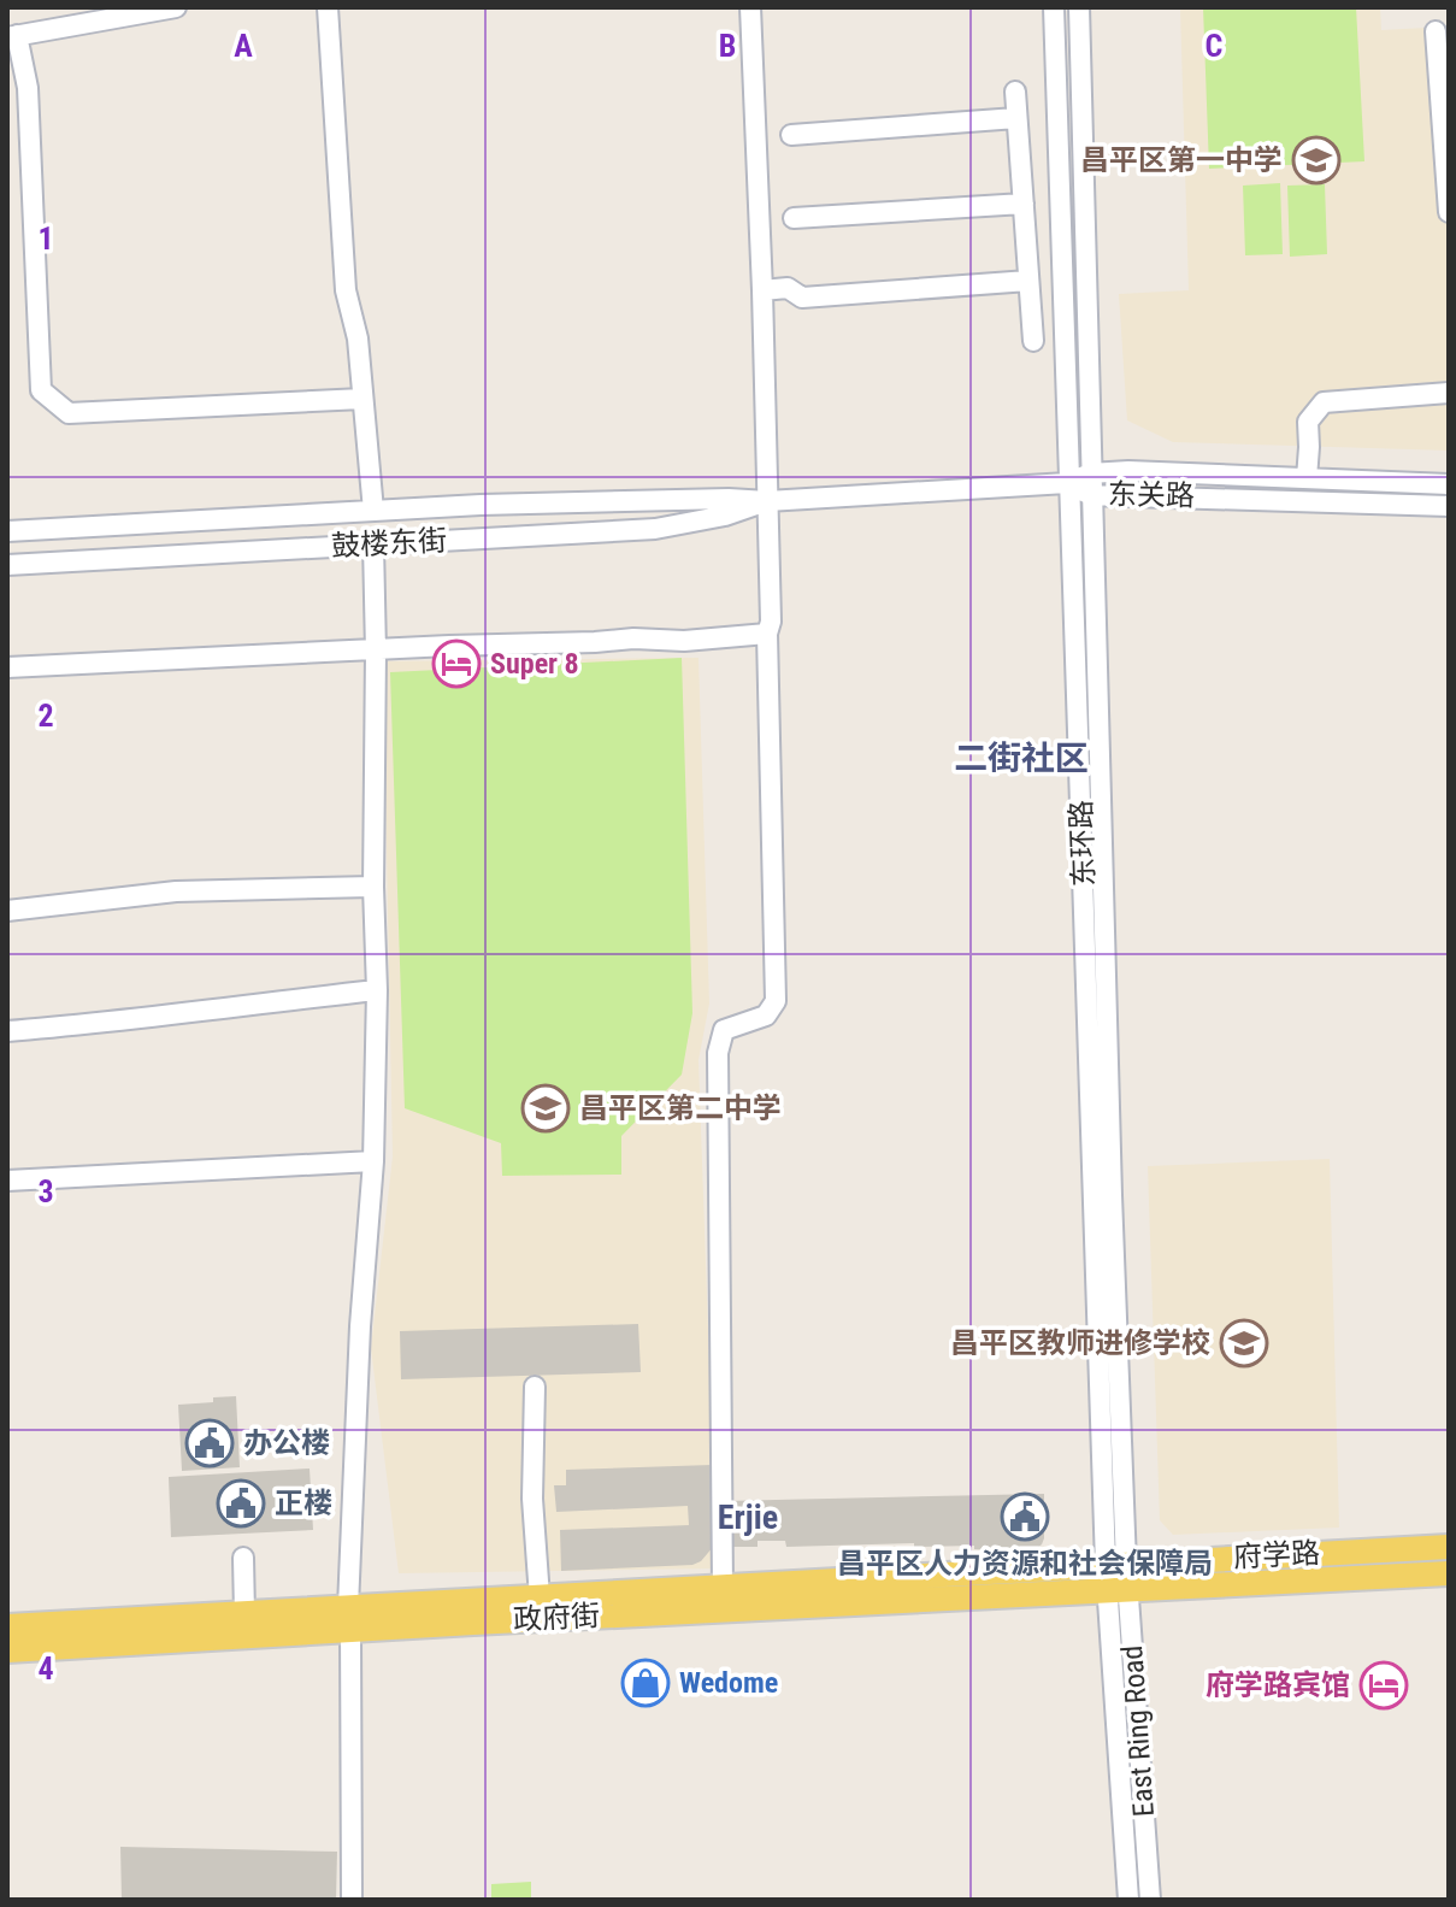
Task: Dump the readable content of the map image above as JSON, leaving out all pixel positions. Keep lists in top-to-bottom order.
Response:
{
  "streets": {
    "main road": ["府学路", "政府街"],
    "street": [
      "东关路",
      "鼓楼东街",
      "东环路",
      "East Ring Road"
    ]
  },
  "crossings": [
    ["东关路", "鼓楼东街"],
    ["东关路", "东环路"],
    ["鼓楼东街", "东环路"],
    ["东环路", "府学路"],
    ["东环路", "政府街"],
    ["东环路", "East Ring Road"],
    ["府学路", "政府街"],
    ["府学路", "East Ring Road"],
    ["政府街", "East Ring Road"]
  ],
  "districts": ["二街社区", "Erjie"],
  "places": {
    "school or university": ["昌平区第一中学", "昌平区第二中学", "昌平区教师进修学校"],
    "hotel": ["Super 8", "府学路宾馆"],
    "public building": ["办公楼", "正楼", "昌平区人力资源和社会保障局"],
    "shop": ["Wedome"]
  },
  "grid": {
    "columns": ["A", "B", "C"],
    "rows": [
      "1",
      "2",
      "3",
      "4"
    ]
  }
}
